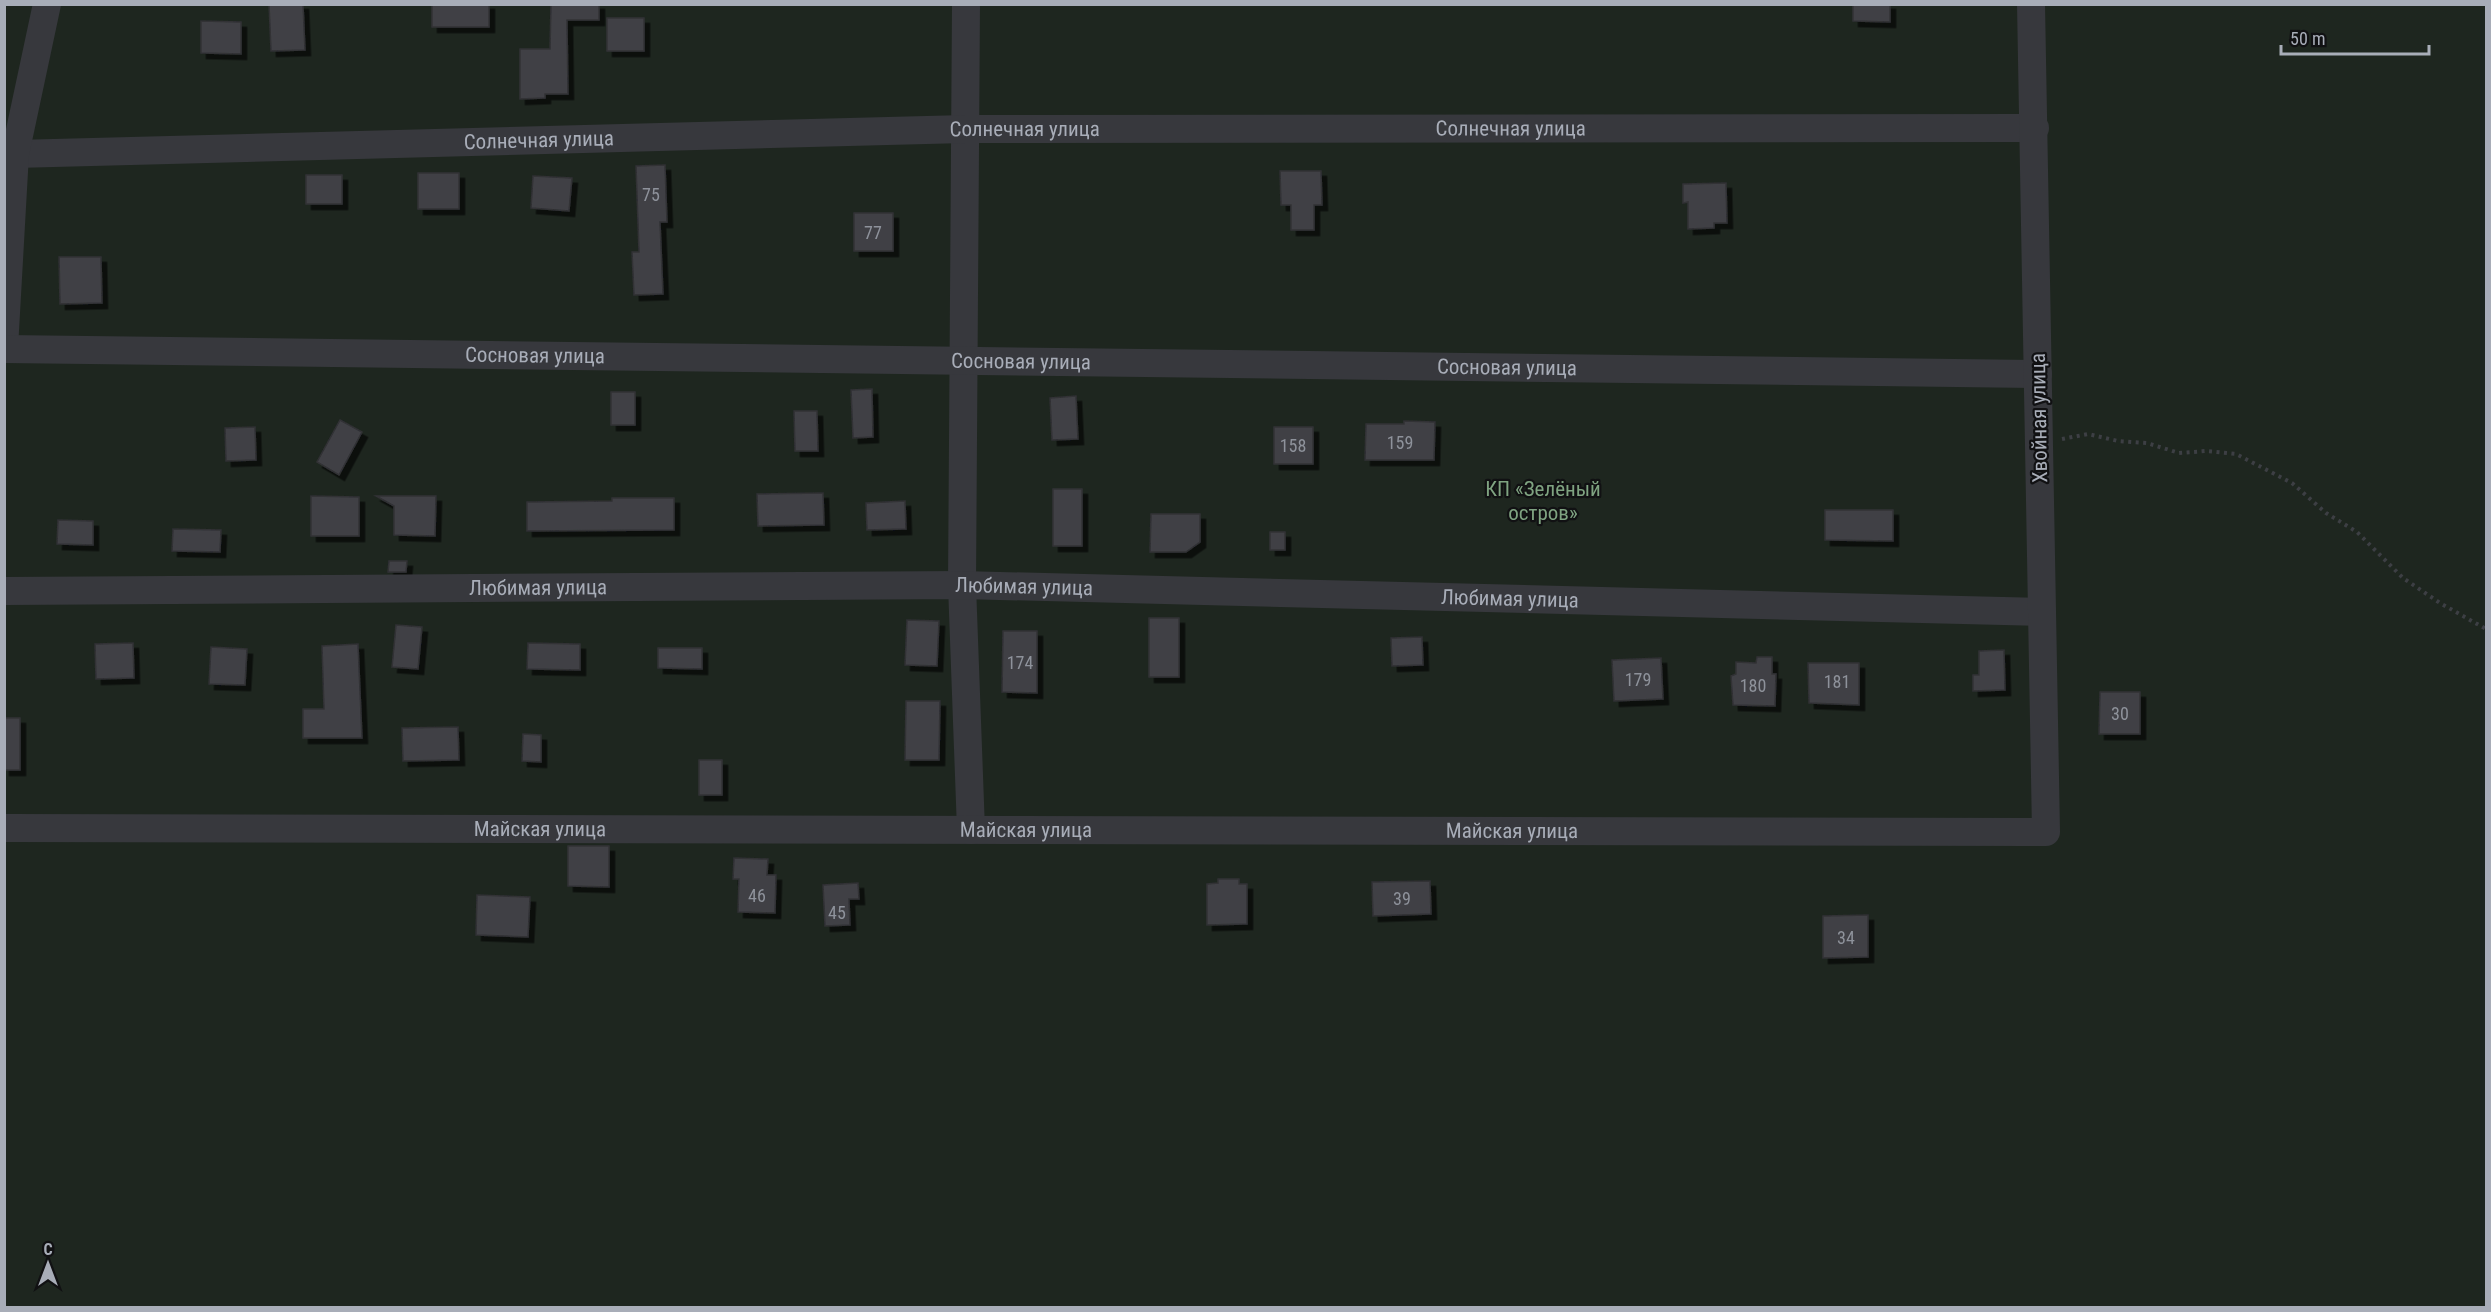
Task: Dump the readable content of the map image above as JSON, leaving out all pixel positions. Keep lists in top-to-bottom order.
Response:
{
  "streets": {
    "street": [
      "Солнечная улица",
      "Сосновая улица",
      "Хвойная улица",
      "Любимая улица",
      "Майская улица"
    ]
  },
  "crossings": [
    ["Солнечная улица", "Хвойная улица"],
    ["Сосновая улица", "Хвойная улица"],
    ["Хвойная улица", "Любимая улица"],
    ["Хвойная улица", "Майская улица"]
  ],
  "parks": ["КП «Зелёный остров»"],
  "house_numbers": [
    "75",
    "77",
    "159",
    "158",
    "174",
    "179",
    "181",
    "180",
    "30",
    "46",
    "39",
    "45",
    "34"
  ],
  "scale_bar": "50 m",
  "north": "top"
}
